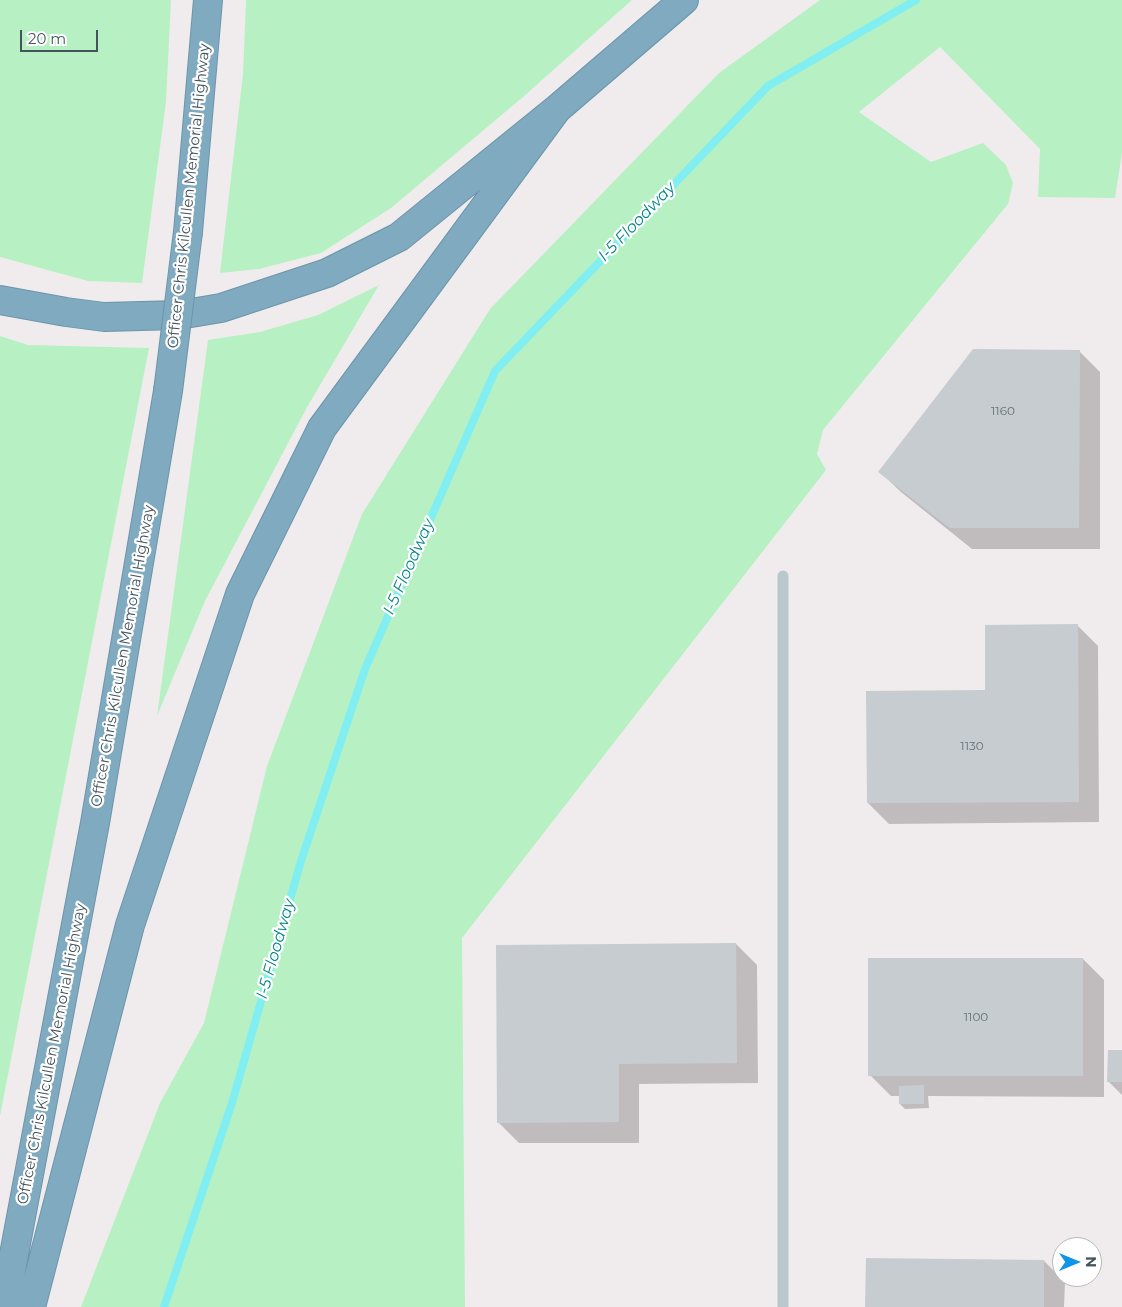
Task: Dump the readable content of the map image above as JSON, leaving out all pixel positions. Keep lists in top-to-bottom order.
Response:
{
  "streets": {
    "highway": ["Officer Chris Kilcullen Memorial Highway"]
  },
  "water": ["I-5 Floodway"],
  "house_numbers": ["1160", "1130", "1100"],
  "scale_bar": "20 m",
  "north": "right"
}
